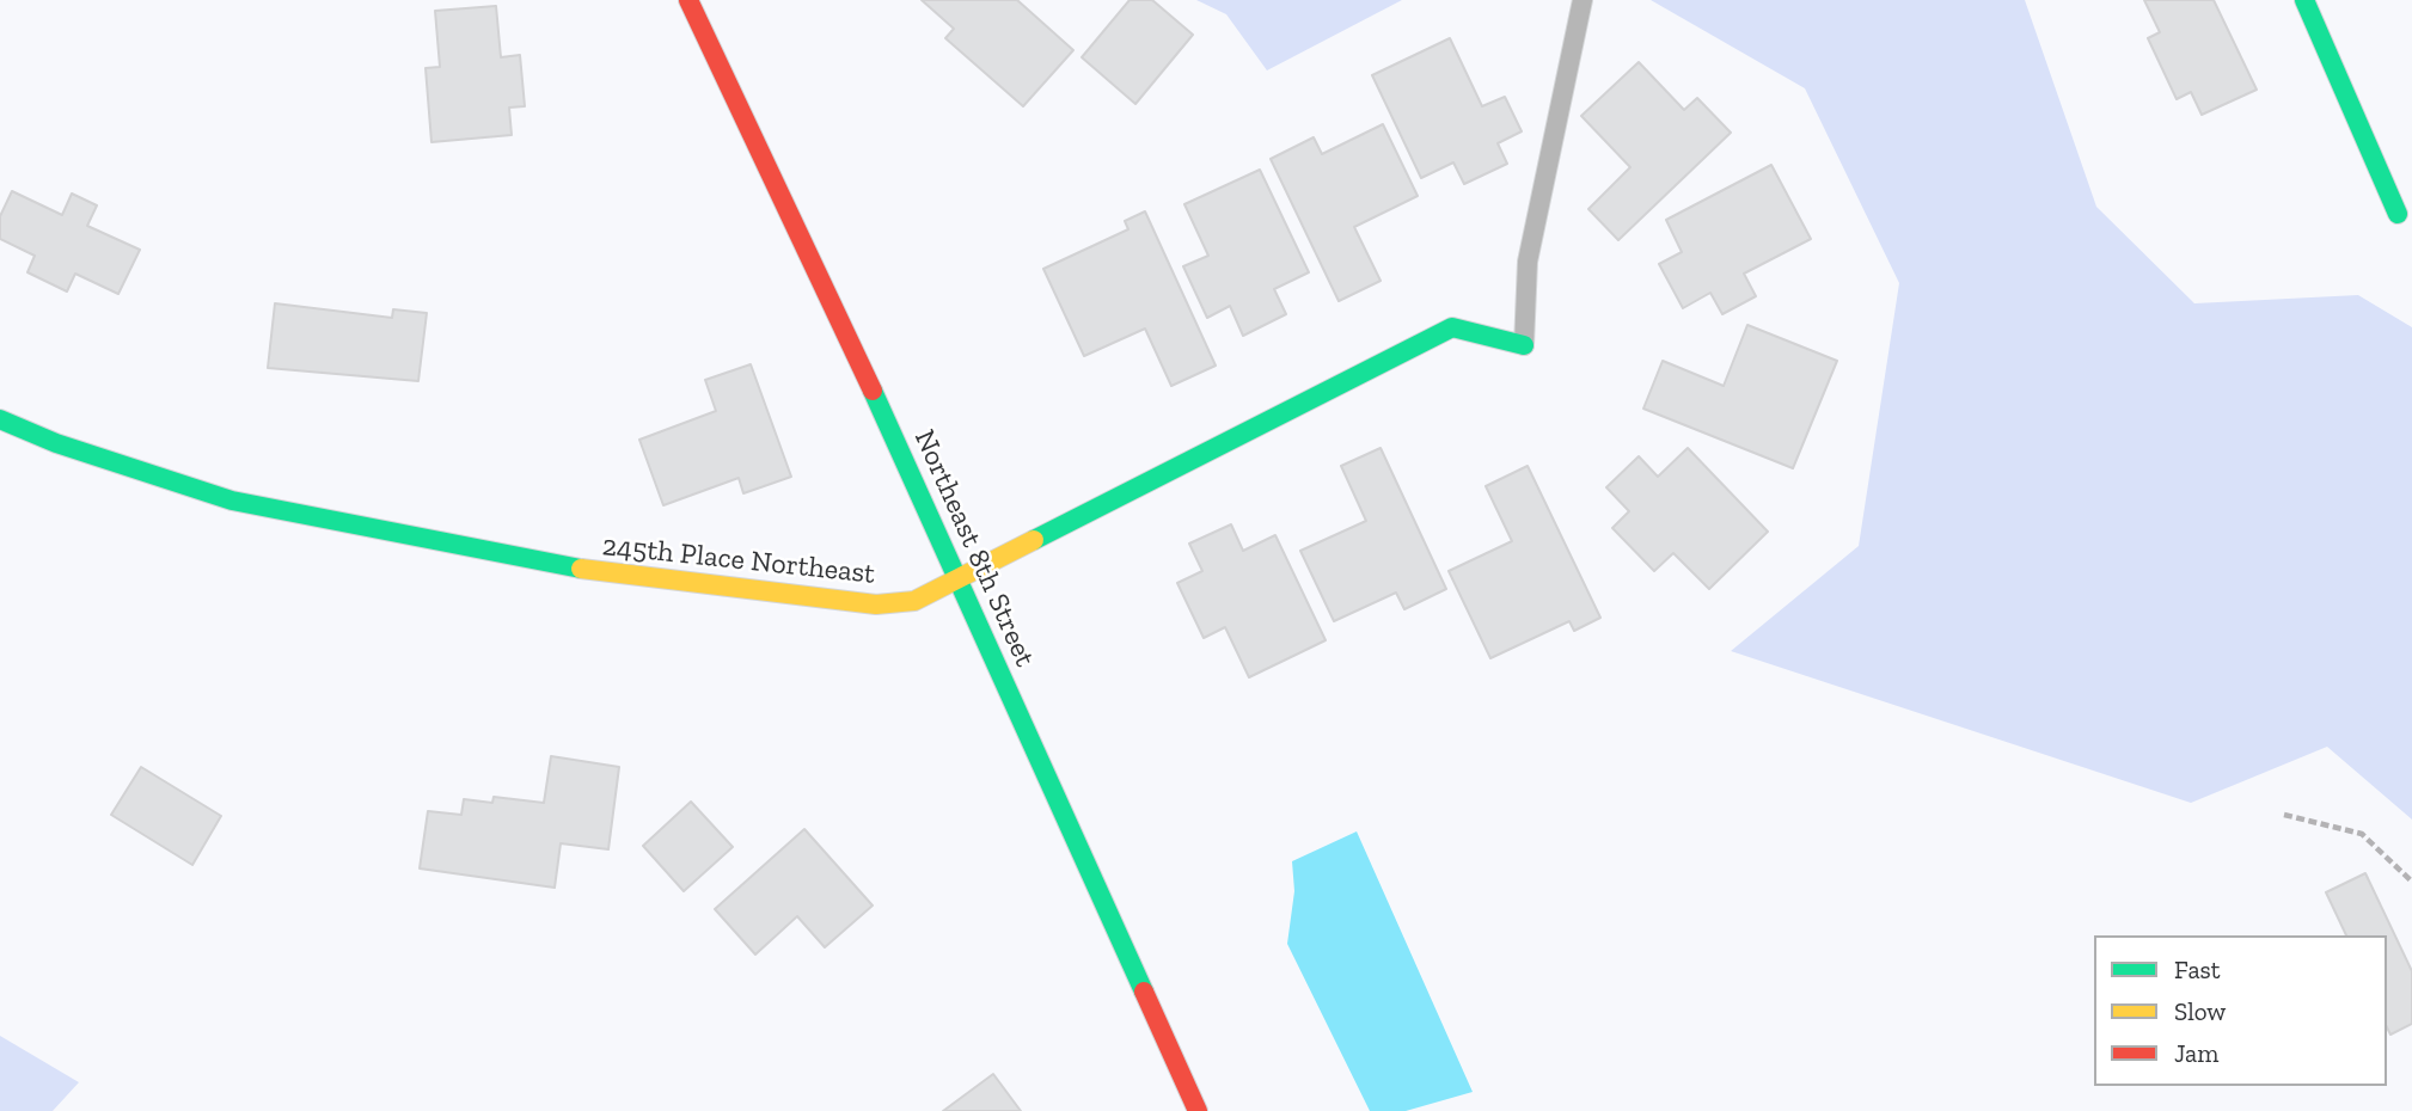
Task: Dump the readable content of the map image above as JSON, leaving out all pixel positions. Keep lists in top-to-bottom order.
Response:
{
  "streets": {
    "street": ["Northeast 8th Street", "245th Place Northeast"]
  },
  "crossings": [
    ["Northeast 8th Street", "245th Place Northeast"]
  ],
  "legend": ["Fast", "Slow", "Jam"]
}
